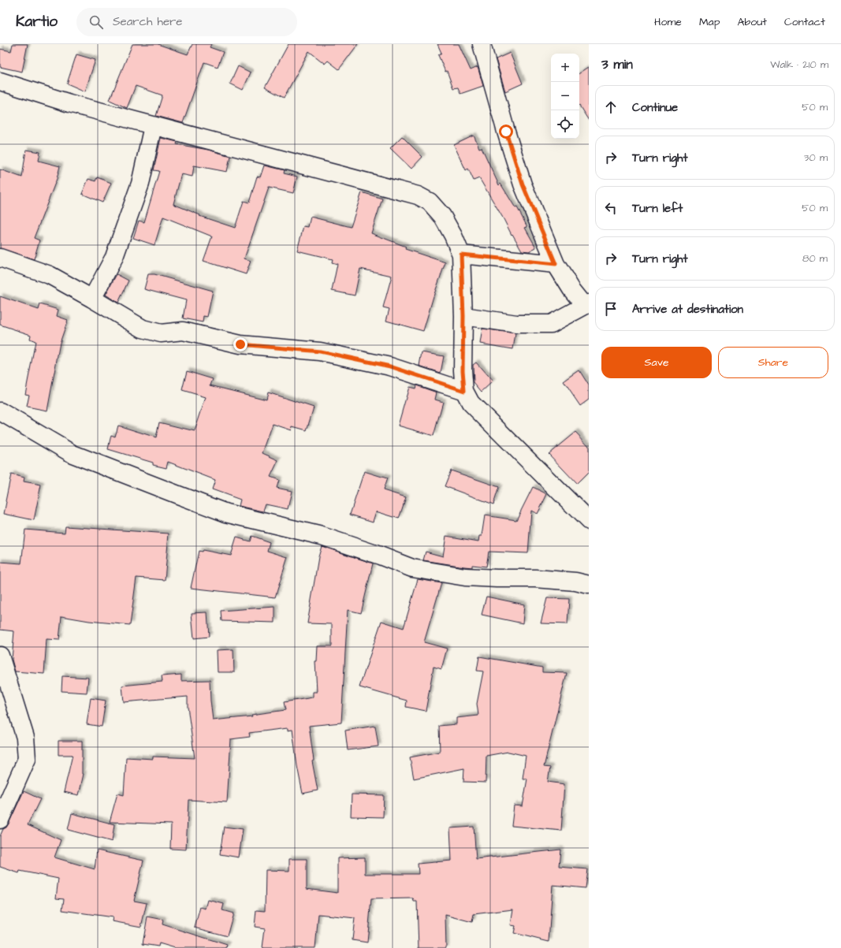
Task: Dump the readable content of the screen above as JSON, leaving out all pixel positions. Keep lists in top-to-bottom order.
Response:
{
  "page": {
    "header": "Kartio",
    "search": "Search here",
    "nav": [
      "Home",
      "Map",
      "About",
      "Contact"
    ],
    "heading": ["3 min", "Walk · 210 m"],
    "map_buttons": ["+", "−"],
    "list": [
      ["Continue", "50 m"],
      ["Turn right", "30 m"],
      ["Turn left", "50 m"],
      ["Turn right", "80 m"],
      "Arrive at destination"
    ],
    "buttons": ["Save", "Share"]
  }
}
